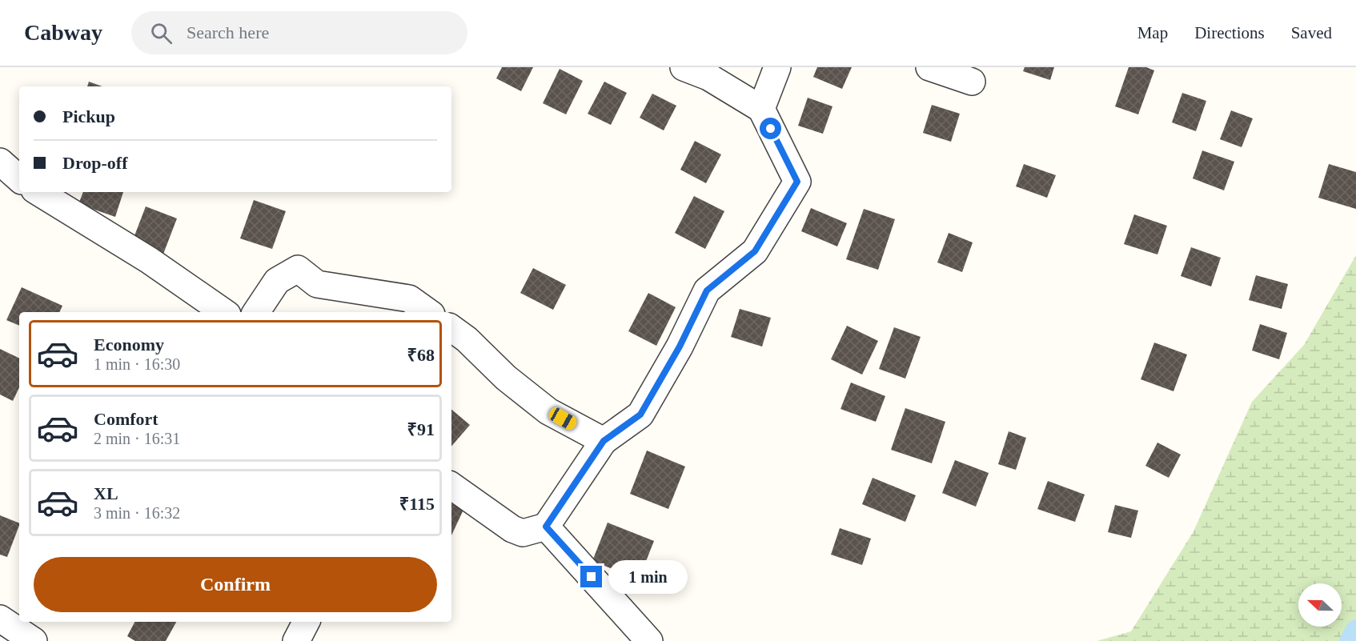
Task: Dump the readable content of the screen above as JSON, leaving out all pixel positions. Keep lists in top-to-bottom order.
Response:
{
  "north": "left",
  "page": {
    "header": "Cabway",
    "search": "Search here",
    "nav": ["Map", "Directions", "Saved"],
    "banner": ["Pickup", "Drop-off"],
    "list": [
      {
        "name": "Economy",
        "note": "1 min · 16:30",
        "value": "₹68"
      },
      {
        "name": "Comfort",
        "note": "2 min · 16:31",
        "value": "₹91"
      },
      {
        "name": "XL",
        "note": "3 min · 16:32",
        "value": "₹115"
      }
    ],
    "buttons": "Confirm",
    "bubble": "1 min"
  }
}
